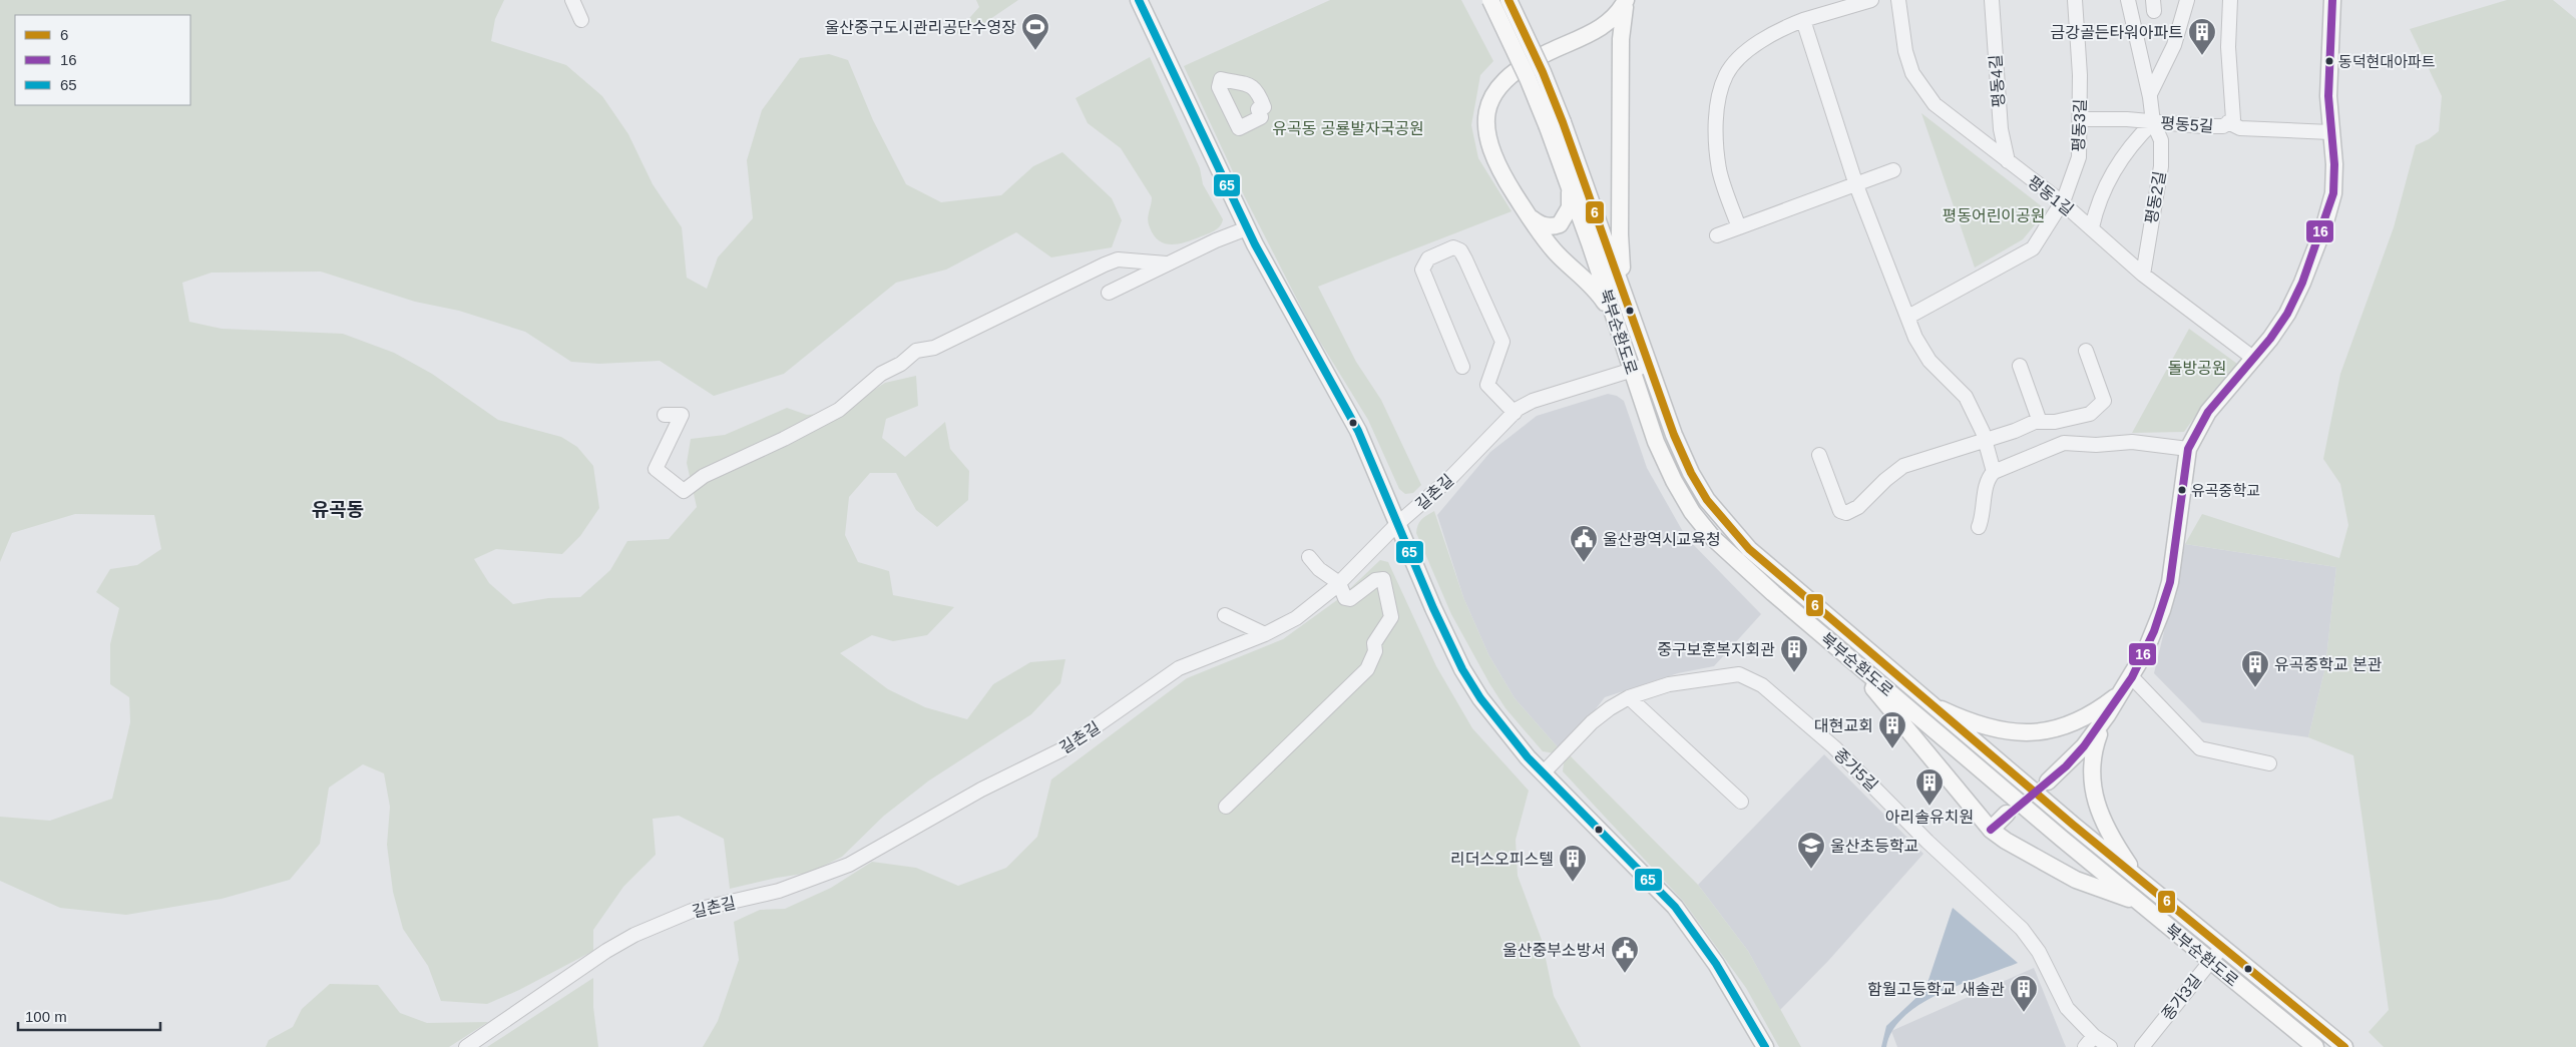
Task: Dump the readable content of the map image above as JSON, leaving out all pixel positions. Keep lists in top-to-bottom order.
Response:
{
  "streets": {
    "main road": ["북부순환도로"],
    "street": [
      "평동4길",
      "평동5길",
      "평동3길",
      "평동1길",
      "평동2길",
      "길촌길",
      "종가5길",
      "종가3길"
    ]
  },
  "crossings": [
    ["평동4길", "평동1길"],
    ["평동5길", "평동3길"],
    ["평동5길", "평동2길"],
    ["평동3길", "평동1길"],
    ["평동1길", "평동2길"],
    ["북부순환도로", "길촌길"],
    ["북부순환도로", "종가3길"]
  ],
  "districts": ["유곡동"],
  "parks": ["유곡동 공룡발자국공원", "평동어린이공원", "돌방공원"],
  "places": {
    "sports": ["울산중구도시관리공단수영장"],
    "building": [
      "금강골든타워아파트",
      "중구보훈복지회관",
      "유곡중학교 본관",
      "대현교회",
      "아리솔유치원",
      "리더스오피스텔",
      "함월고등학교 새솔관"
    ],
    "other": ["동덕현대아파트", "유곡중학교"],
    "public building": ["울산광역시교육청", "울산중부소방서"],
    "school or university": ["울산초등학교"]
  },
  "lines": ["transit line 6", "transit line 16", "transit line 65"],
  "legend": ["6", "16", "65"],
  "scale_bar": "100 m"
}
